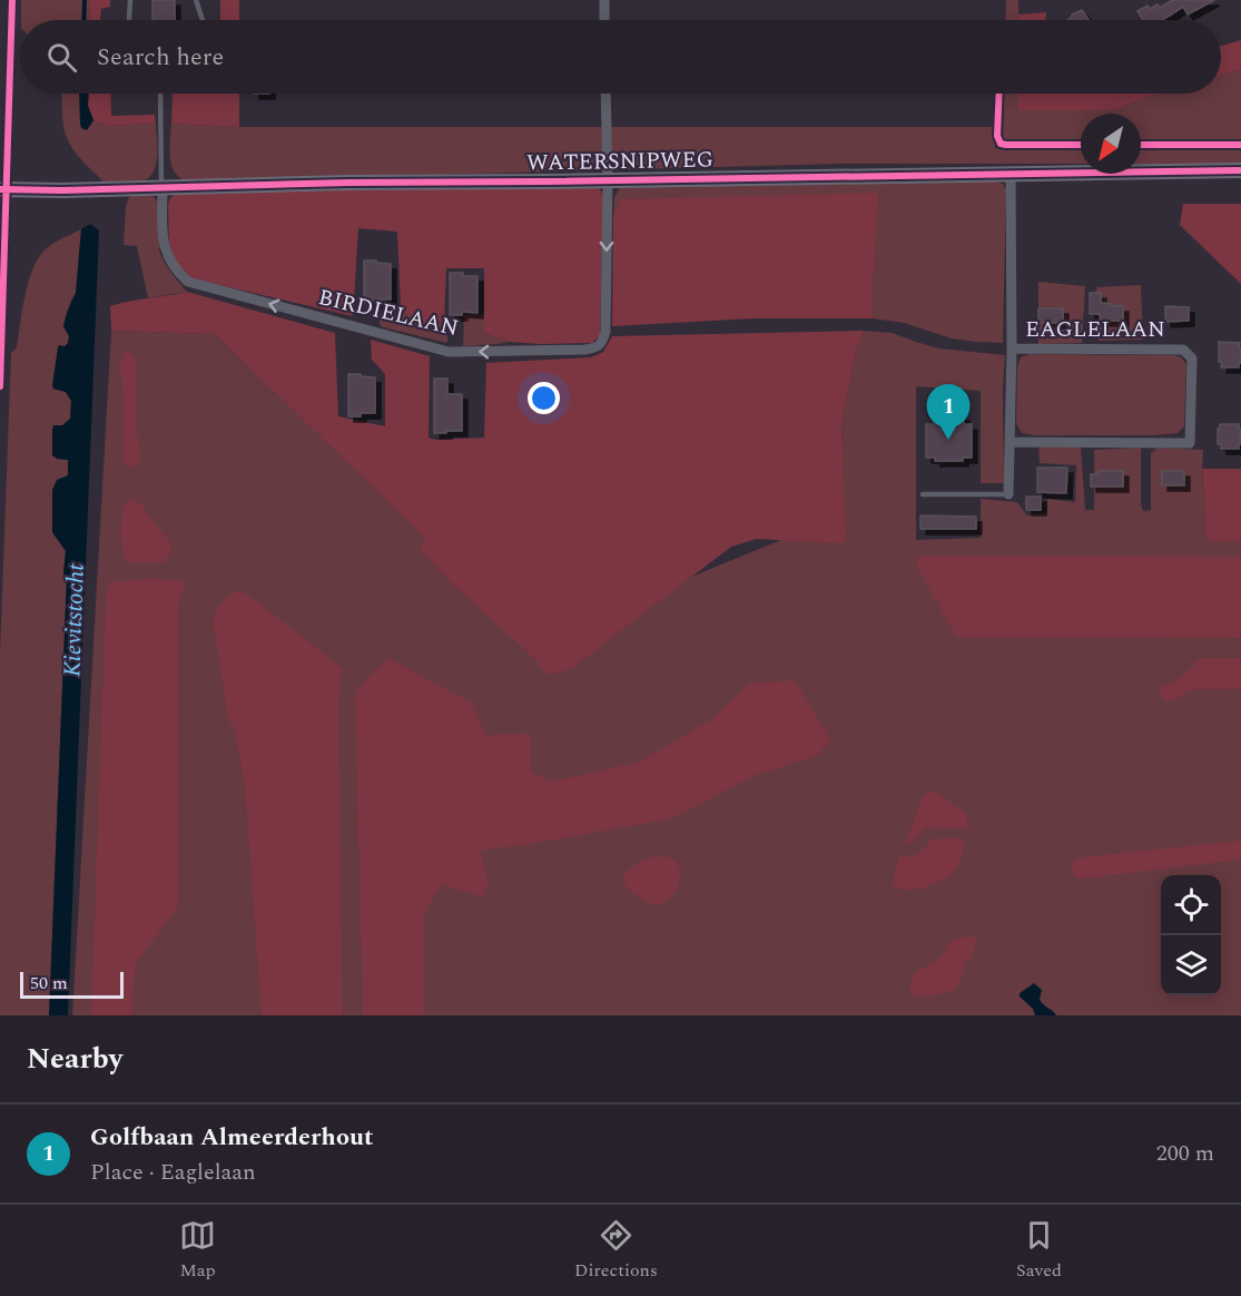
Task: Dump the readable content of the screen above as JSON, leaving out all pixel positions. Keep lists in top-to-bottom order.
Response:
{
  "streets": {
    "street": ["WATERSNIPWEG", "BIRDIELAAN", "EAGLELAAN"]
  },
  "crossings": [
    ["WATERSNIPWEG", "BIRDIELAAN"],
    ["WATERSNIPWEG", "EAGLELAAN"]
  ],
  "water": ["Kievitstocht"],
  "scale_bar": "50 m",
  "north": "bottom left",
  "page": {
    "search": "Search here",
    "pins": "1",
    "scale": "50 m",
    "heading": "Nearby",
    "list": [
      {
        "mark": "1",
        "name": "Golfbaan Almeerderhout",
        "note": "Place · Eaglelaan",
        "value": "200 m"
      }
    ],
    "nav": ["Map", "Directions", "Saved"]
  }
}
